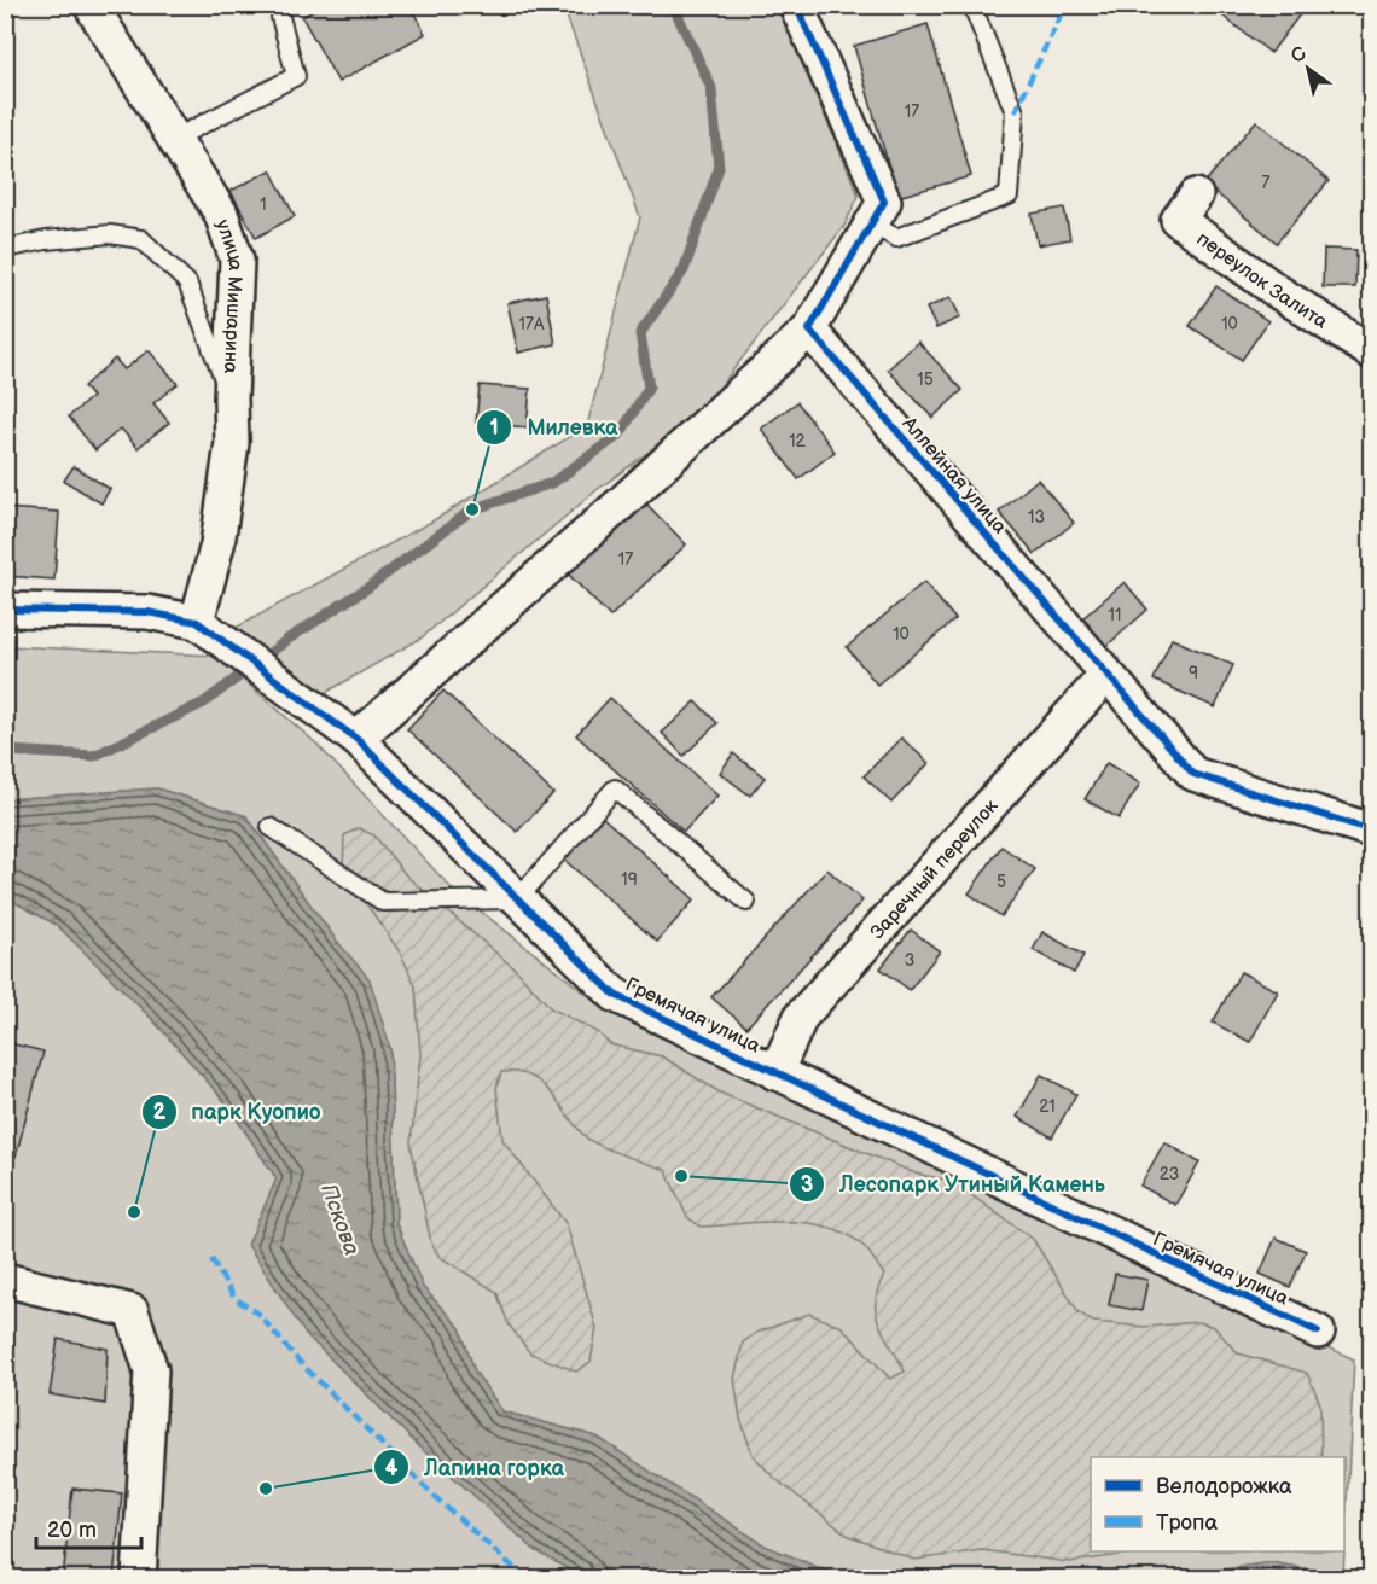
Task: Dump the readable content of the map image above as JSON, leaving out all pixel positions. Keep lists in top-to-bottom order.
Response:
{
  "streets": {
    "street": [
      "переулок Залита",
      "улица Мишарина",
      "Аллейная улица",
      "Заречный переулок",
      "Гремячая улица"
    ]
  },
  "crossings": [
    ["улица Мишарина", "Гремячая улица"],
    ["Аллейная улица", "Заречный переулок"],
    ["Заречный переулок", "Гремячая улица"]
  ],
  "water": ["Пскова"],
  "places": [
    "Милевка",
    "Лесопарк Утиный Камень",
    "парк Куопио",
    "Лапина горка"
  ],
  "house_numbers": [
    "17",
    "7",
    "1",
    "17А",
    "10",
    "15",
    "12",
    "13",
    "17",
    "11",
    "10",
    "9",
    "19",
    "5",
    "3",
    "21",
    "23"
  ],
  "legend": ["Велодорожка", "Тропа"],
  "scale_bar": "20 m",
  "north": "top left"
}
